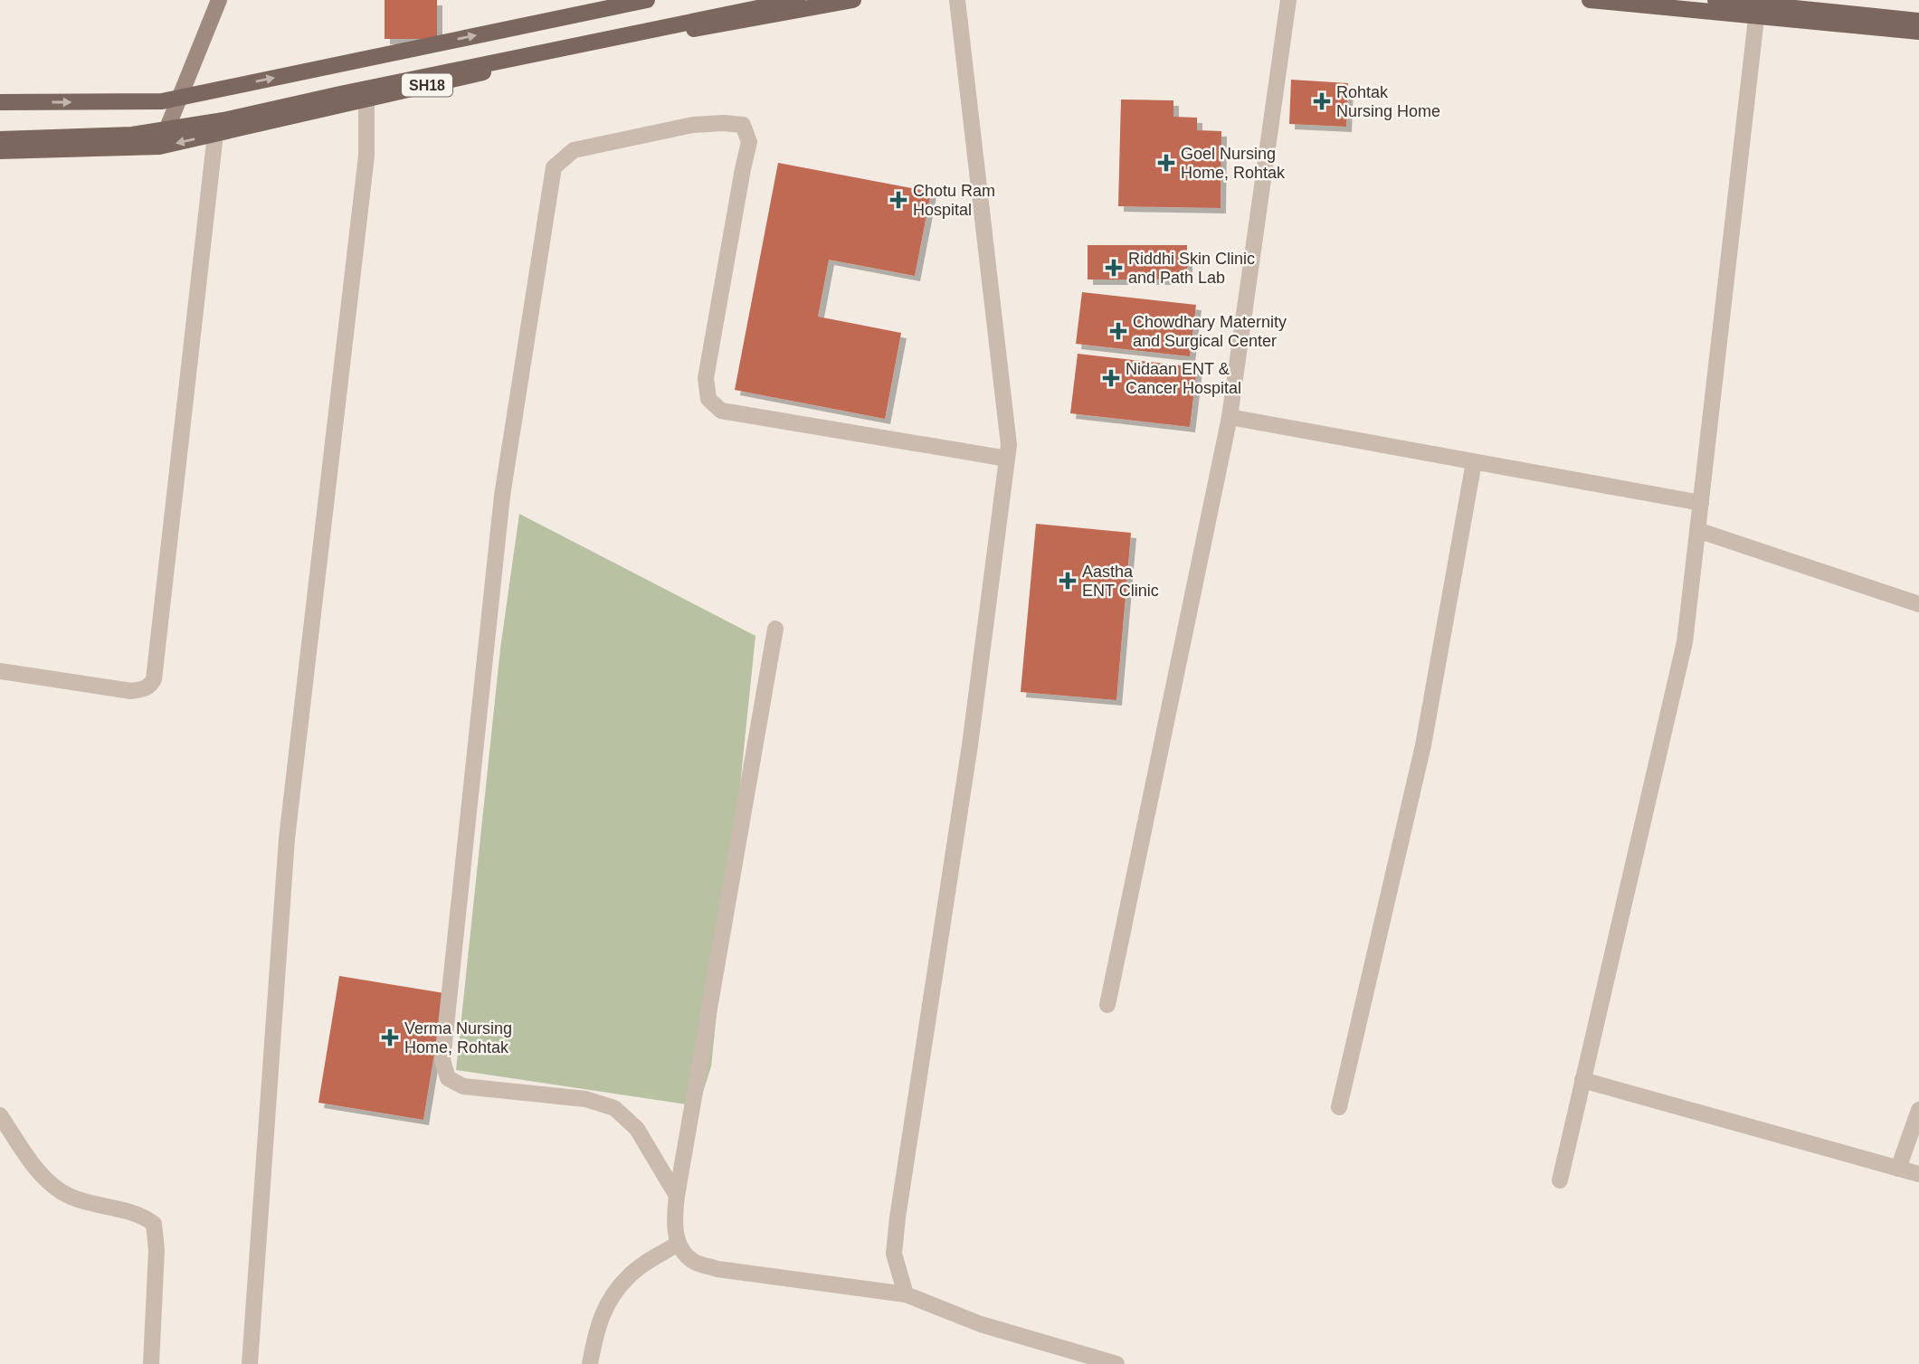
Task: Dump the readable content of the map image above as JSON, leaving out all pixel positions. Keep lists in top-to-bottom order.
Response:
{
  "streets": {
    "main road": ["SH18"]
  },
  "places": {
    "health": [
      "Rohtak Nursing Home",
      "Goel Nursing Home, Rohtak",
      "Chotu Ram Hospital",
      "Riddhi Skin Clinic and Path Lab",
      "Chowdhary Maternity and Surgical Center",
      "Nidaan ENT & Cancer Hospital",
      "Aastha ENT Clinic",
      "Verma Nursing Home, Rohtak"
    ]
  }
}
